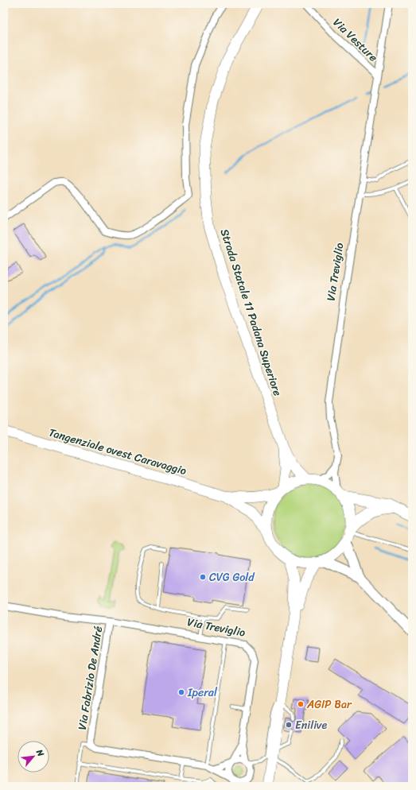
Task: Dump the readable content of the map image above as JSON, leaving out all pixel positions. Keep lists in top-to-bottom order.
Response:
{
  "streets": {
    "main road": ["Strada Statale 11 Padana Superiore", "Tangenziale ovest Caravaggio"],
    "street": ["Via Vesture", "Via Treviglio", "Via Fabrizio De André"]
  },
  "crossings": [
    ["Via Vesture", "Via Treviglio"],
    ["Via Treviglio", "Strada Statale 11 Padana Superiore"],
    ["Via Treviglio", "Tangenziale ovest Caravaggio"],
    ["Via Treviglio", "Via Fabrizio De André"],
    ["Strada Statale 11 Padana Superiore", "Tangenziale ovest Caravaggio"]
  ],
  "places": [
    "CVG Gold",
    "Iperal",
    "AGIP Bar",
    "Enilive"
  ],
  "north": "top right"
}
